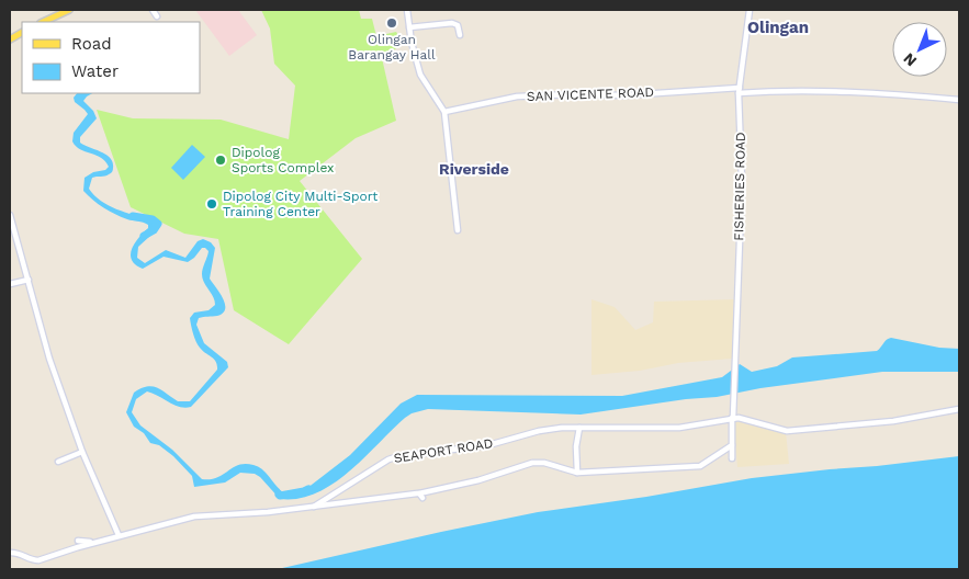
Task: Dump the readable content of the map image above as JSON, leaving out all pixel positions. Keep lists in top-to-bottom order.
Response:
{
  "streets": {
    "street": ["SAN VICENTE ROAD", "FISHERIES ROAD", "SEAPORT ROAD"]
  },
  "crossings": [
    ["SAN VICENTE ROAD", "FISHERIES ROAD"],
    ["FISHERIES ROAD", "SEAPORT ROAD"]
  ],
  "districts": ["Olingan", "Riverside"],
  "places": ["Olingan Barangay Hall", "Dipolog Sports Complex", "Dipolog City Multi-Sport Training Center"],
  "legend": ["Road", "Water"],
  "north": "bottom left"
}
